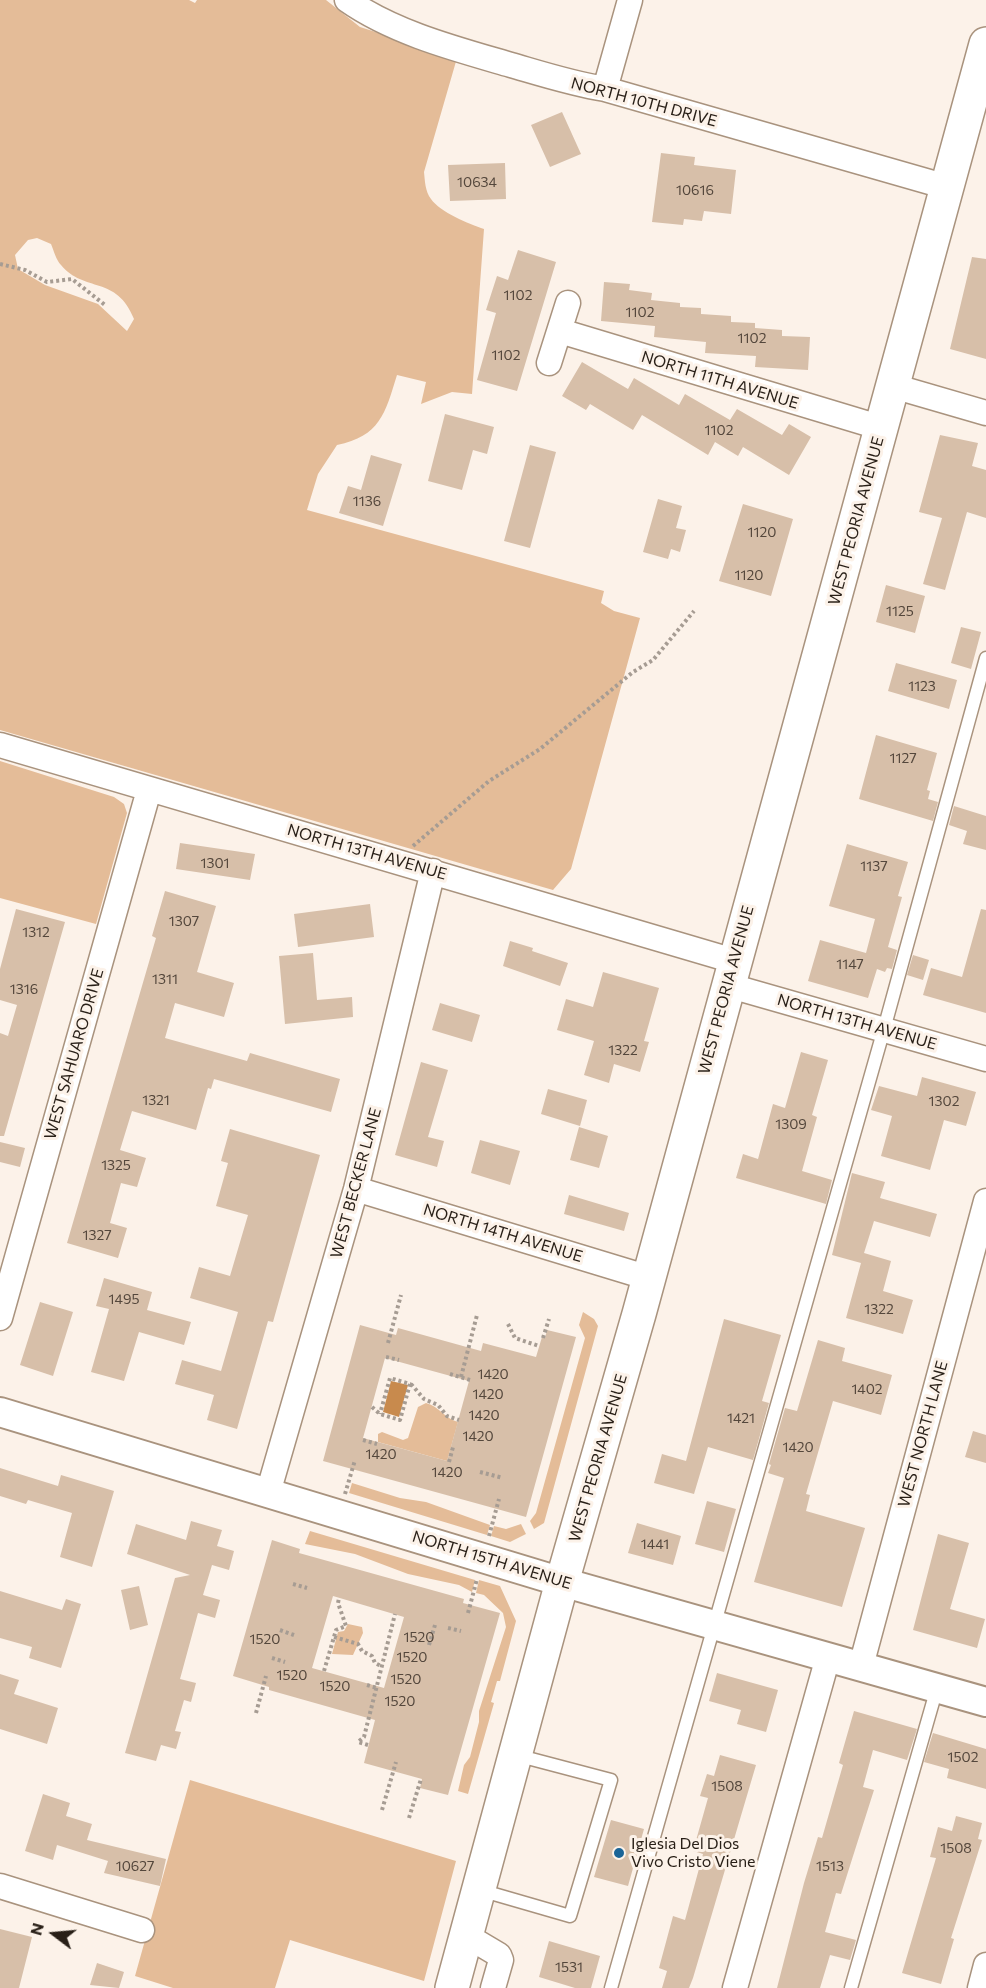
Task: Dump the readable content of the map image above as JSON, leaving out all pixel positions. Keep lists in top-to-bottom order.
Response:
{
  "streets": {
    "main road": ["WEST PEORIA AVENUE"],
    "street": [
      "NORTH 10TH DRIVE",
      "NORTH 11TH AVENUE",
      "NORTH 13TH AVENUE",
      "WEST SAHUARO DRIVE",
      "WEST BECKER LANE",
      "NORTH 14TH AVENUE",
      "WEST NORTH LANE",
      "NORTH 15TH AVENUE"
    ]
  },
  "crossings": [
    ["NORTH 10TH DRIVE", "WEST PEORIA AVENUE"],
    ["NORTH 11TH AVENUE", "WEST PEORIA AVENUE"],
    ["WEST PEORIA AVENUE", "NORTH 13TH AVENUE"],
    ["WEST PEORIA AVENUE", "NORTH 14TH AVENUE"],
    ["WEST PEORIA AVENUE", "NORTH 15TH AVENUE"],
    ["NORTH 13TH AVENUE", "WEST SAHUARO DRIVE"],
    ["NORTH 13TH AVENUE", "WEST BECKER LANE"],
    ["WEST BECKER LANE", "NORTH 14TH AVENUE"],
    ["WEST BECKER LANE", "NORTH 15TH AVENUE"],
    ["WEST NORTH LANE", "NORTH 15TH AVENUE"]
  ],
  "places": ["Iglesia Del Dios Vivo Cristo Viene"],
  "house_numbers": [
    "10634",
    "10616",
    "1102",
    "1102",
    "1102",
    "1102",
    "1102",
    "1136",
    "1120",
    "1120",
    "1125",
    "1123",
    "1127",
    "1301",
    "1137",
    "1307",
    "1312",
    "1147",
    "1311",
    "1316",
    "1322",
    "1321",
    "1302",
    "1309",
    "1325",
    "1327",
    "1495",
    "1322",
    "1420",
    "1402",
    "1420",
    "1420",
    "1421",
    "1420",
    "1420",
    "1420",
    "1420",
    "1441",
    "1520",
    "1520",
    "1520",
    "1520",
    "1520",
    "1520",
    "1520",
    "1502",
    "1508",
    "1508",
    "10627",
    "1513",
    "1531"
  ],
  "north": "left"
}
